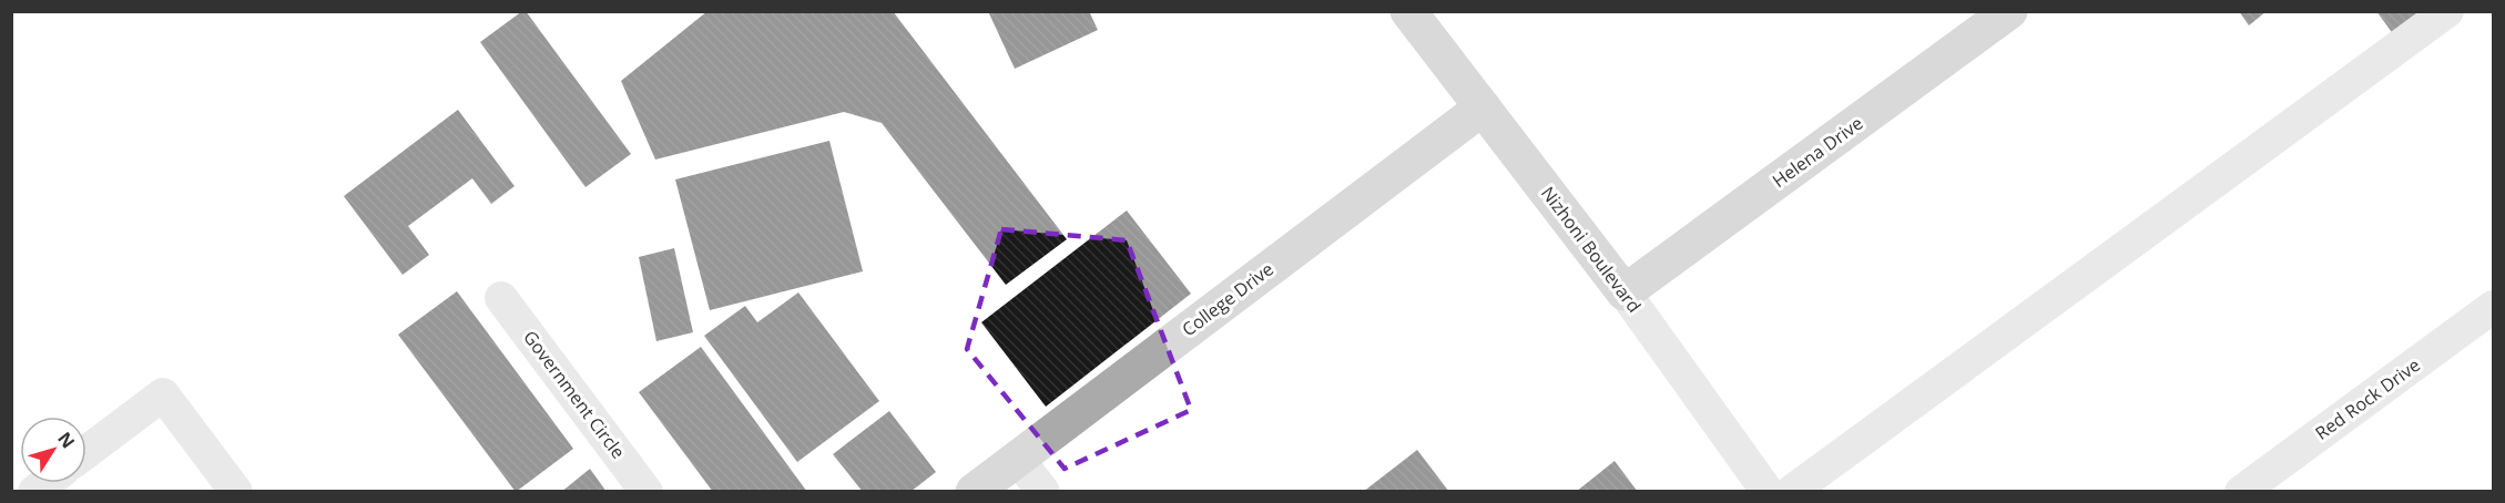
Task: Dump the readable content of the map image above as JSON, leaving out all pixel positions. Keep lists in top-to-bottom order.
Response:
{
  "streets": {
    "main road": ["Helena Drive", "Nizhoni Boulevard", "College Drive"],
    "street": ["Government Circle", "Red Rock Drive"]
  },
  "crossings": [
    ["Helena Drive", "Nizhoni Boulevard"],
    ["Nizhoni Boulevard", "College Drive"]
  ],
  "north": "top right"
}
